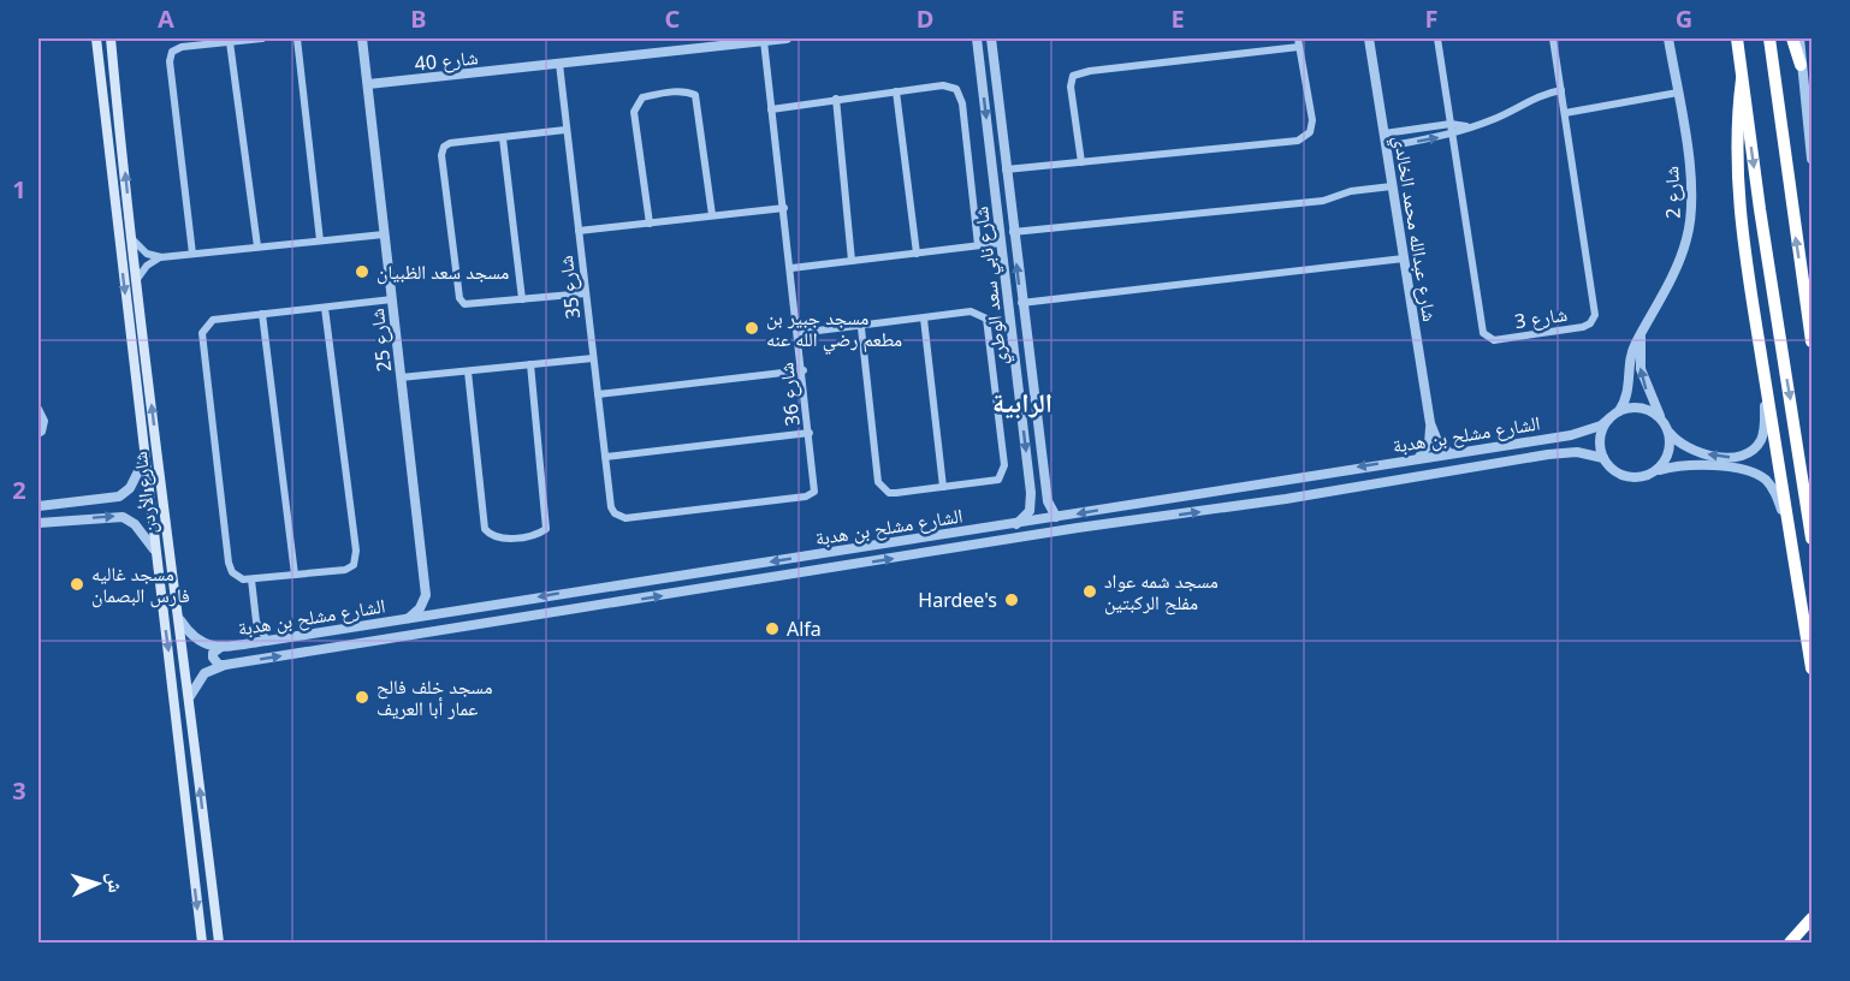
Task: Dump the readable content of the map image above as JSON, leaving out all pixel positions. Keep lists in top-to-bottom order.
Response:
{
  "streets": {
    "main road": ["شارع الأردن"],
    "street": [
      "شارع 40",
      "شارع 2",
      "شارع عبدالله محمد الخالدي",
      "شارع نابي سعد الوطري",
      "شارع 35",
      "شارع 3",
      "شارع 25",
      "شارع 36",
      "الشارع مشلح بن هدبة"
    ]
  },
  "crossings": [
    ["شارع 40", "شارع 35"],
    ["شارع 40", "شارع 25"],
    ["شارع 40", "شارع 36"],
    ["شارع 2", "الشارع مشلح بن هدبة"],
    ["شارع عبدالله محمد الخالدي", "الشارع مشلح بن هدبة"],
    ["شارع نابي سعد الوطري", "الشارع مشلح بن هدبة"],
    ["شارع 35", "شارع 36"],
    ["الشارع مشلح بن هدبة", "شارع الأردن"]
  ],
  "districts": ["الرابية"],
  "places": [
    "مسجد سعد الظبيان",
    "مسجد جبير بن مطعم رضي الله عنه",
    "مسجد غاليه فارس البصمان",
    "مسجد شمه عواد مفلح الركبتين",
    "Hardee's",
    "Alfa",
    "مسجد خلف فالح عمار أبا العريف"
  ],
  "north": "right",
  "grid": {
    "columns": [
      "A",
      "B",
      "C",
      "D",
      "E",
      "F",
      "G"
    ],
    "rows": ["1", "2", "3"]
  }
}
